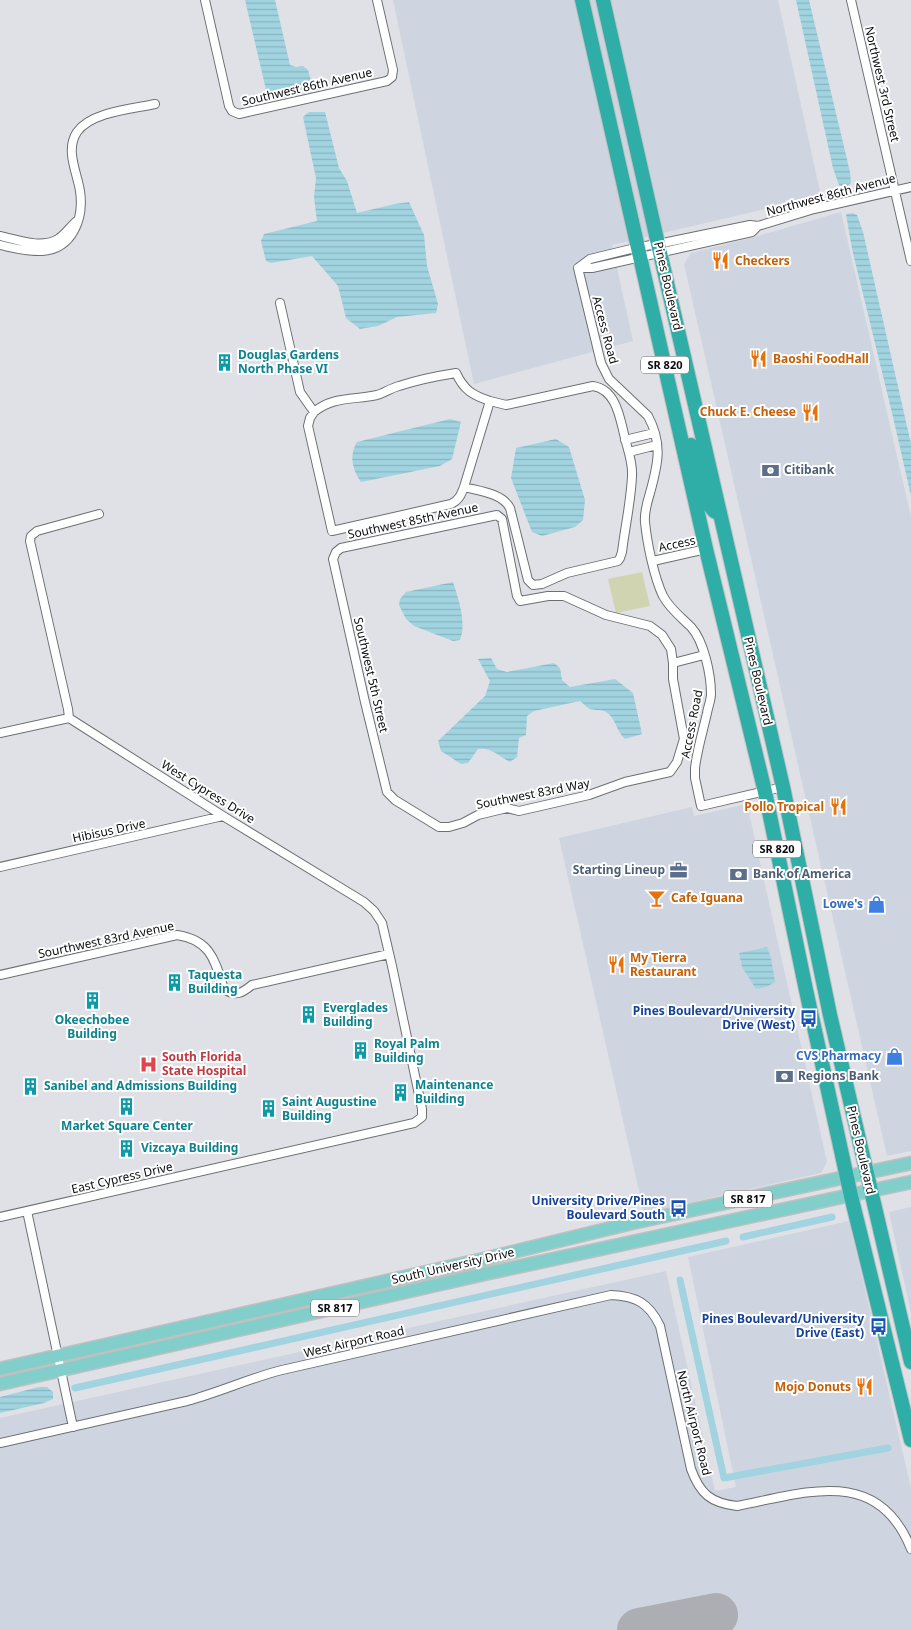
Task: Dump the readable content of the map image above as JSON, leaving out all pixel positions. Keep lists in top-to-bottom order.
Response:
{
  "streets": {
    "highway": ["Pines Boulevard", "SR 820"],
    "main road": ["SR 817", "South University Drive"],
    "street": [
      "Northwest 3rd Street",
      "Southwest 86th Avenue",
      "Northwest 86th Avenue",
      "Access Road",
      "Southwest 85th Avenue",
      "Access",
      "Southwest 5th Street",
      "West Cypress Drive",
      "Southwest 83rd Way",
      "Hibisus Drive",
      "Sourthwest 83rd Avenue",
      "East Cypress Drive",
      "West Airport Road",
      "North Airport Road"
    ]
  },
  "crossings": [
    ["Northwest 3rd Street", "Northwest 86th Avenue"],
    ["Northwest 86th Avenue", "Pines Boulevard"],
    ["Pines Boulevard", "Access Road"],
    ["Pines Boulevard", "Access"],
    ["Pines Boulevard", "SR 817"],
    ["Pines Boulevard", "South University Drive"],
    ["Access Road", "Access"],
    ["Southwest 85th Avenue", "Southwest 5th Street"],
    ["Southwest 85th Avenue", "Southwest 83rd Way"],
    ["Southwest 5th Street", "Southwest 83rd Way"],
    ["West Cypress Drive", "Hibisus Drive"],
    ["West Cypress Drive", "Sourthwest 83rd Avenue"],
    ["West Cypress Drive", "East Cypress Drive"],
    ["SR 817", "South University Drive"],
    ["West Airport Road", "North Airport Road"]
  ],
  "places": {
    "restaurant": [
      "Checkers",
      "Baoshi FoodHall",
      "Chuck E. Cheese",
      "Pollo Tropical",
      "My Tierra Restaurant",
      "Mojo Donuts"
    ],
    "building": [
      "Douglas Gardens North Phase VI",
      "Taquesta Building",
      "Okeechobee Building",
      "Everglades Building",
      "Royal Palm Building",
      "Sanibel and Admissions Building",
      "Maintenance Building",
      "Market Square Center",
      "Saint Augustine Building",
      "Vizcaya Building"
    ],
    "bank": ["Citibank", "Bank of America", "Regions Bank"],
    "office": ["Starting Lineup"],
    "bar": ["Cafe Iguana"],
    "shop": ["Lowe's", "CVS Pharmacy"],
    "bus stop": ["Pines Boulevard/University Drive (West)", "University Drive/Pines Boulevard South", "Pines Boulevard/University Drive (East)"],
    "hospital": ["South Florida State Hospital"]
  }
}
